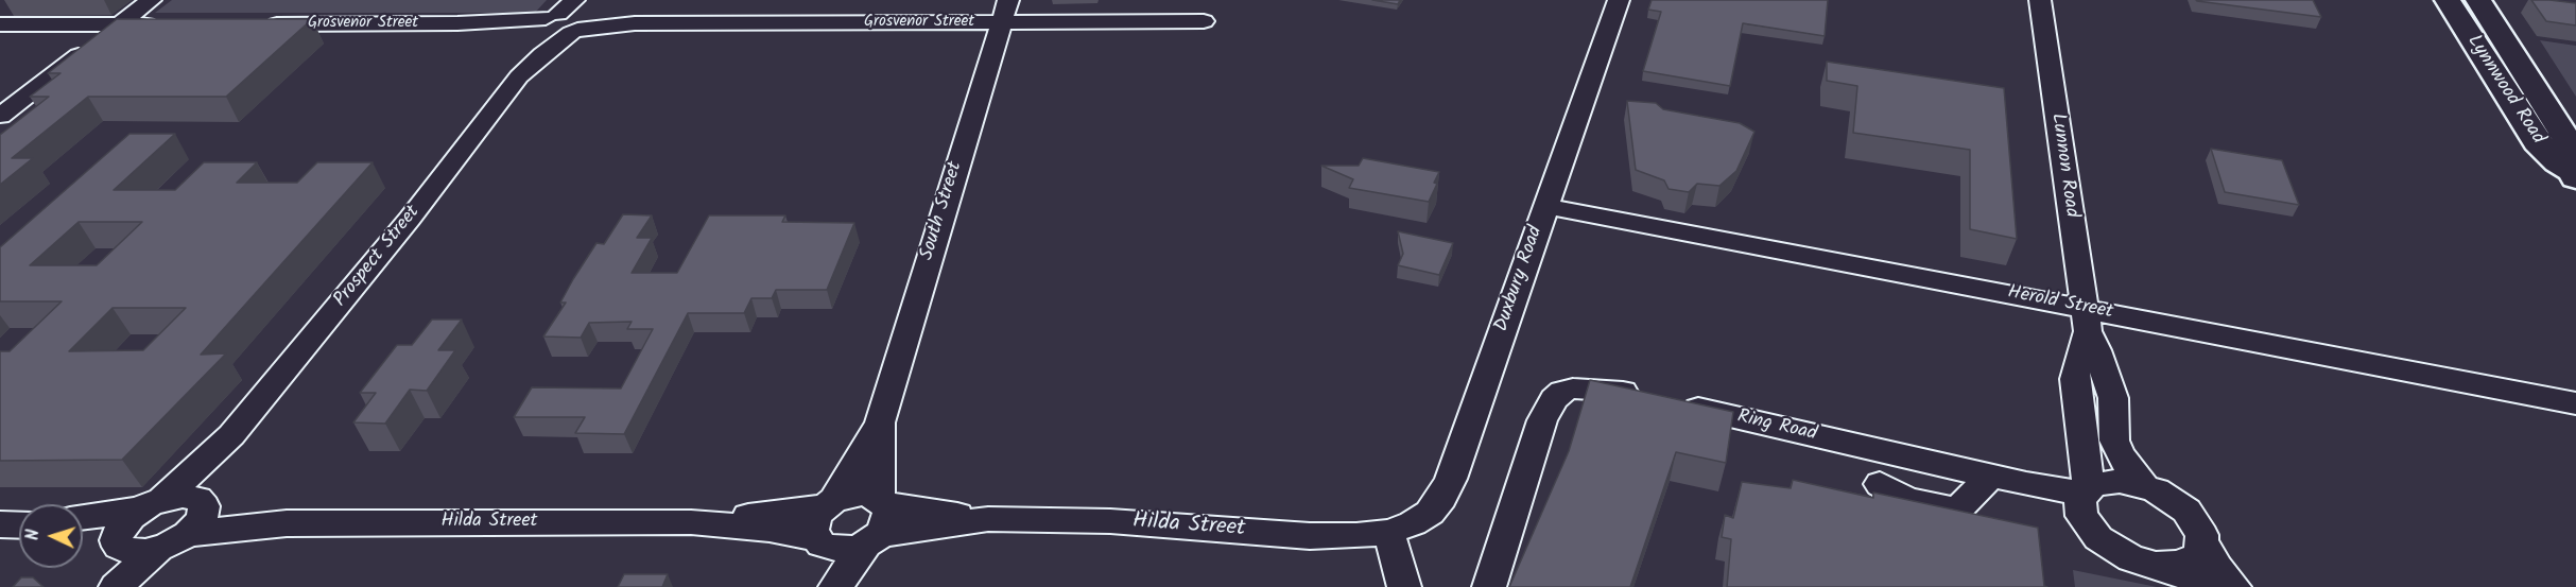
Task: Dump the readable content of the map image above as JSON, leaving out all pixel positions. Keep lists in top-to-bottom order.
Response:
{
  "streets": {
    "main road": ["Lynnwood Road"],
    "street": [
      "Grosvenor Street",
      "Lunnon Road",
      "South Street",
      "Prospect Street",
      "Duxbury Road",
      "Herold Street",
      "Ring Road",
      "Hilda Street"
    ]
  },
  "crossings": [
    ["Grosvenor Street", "South Street"],
    ["Grosvenor Street", "Prospect Street"],
    ["Lunnon Road", "Herold Street"],
    ["Lunnon Road", "Ring Road"],
    ["South Street", "Hilda Street"],
    ["Prospect Street", "Hilda Street"],
    ["Duxbury Road", "Herold Street"],
    ["Duxbury Road", "Hilda Street"]
  ],
  "north": "left"
}
